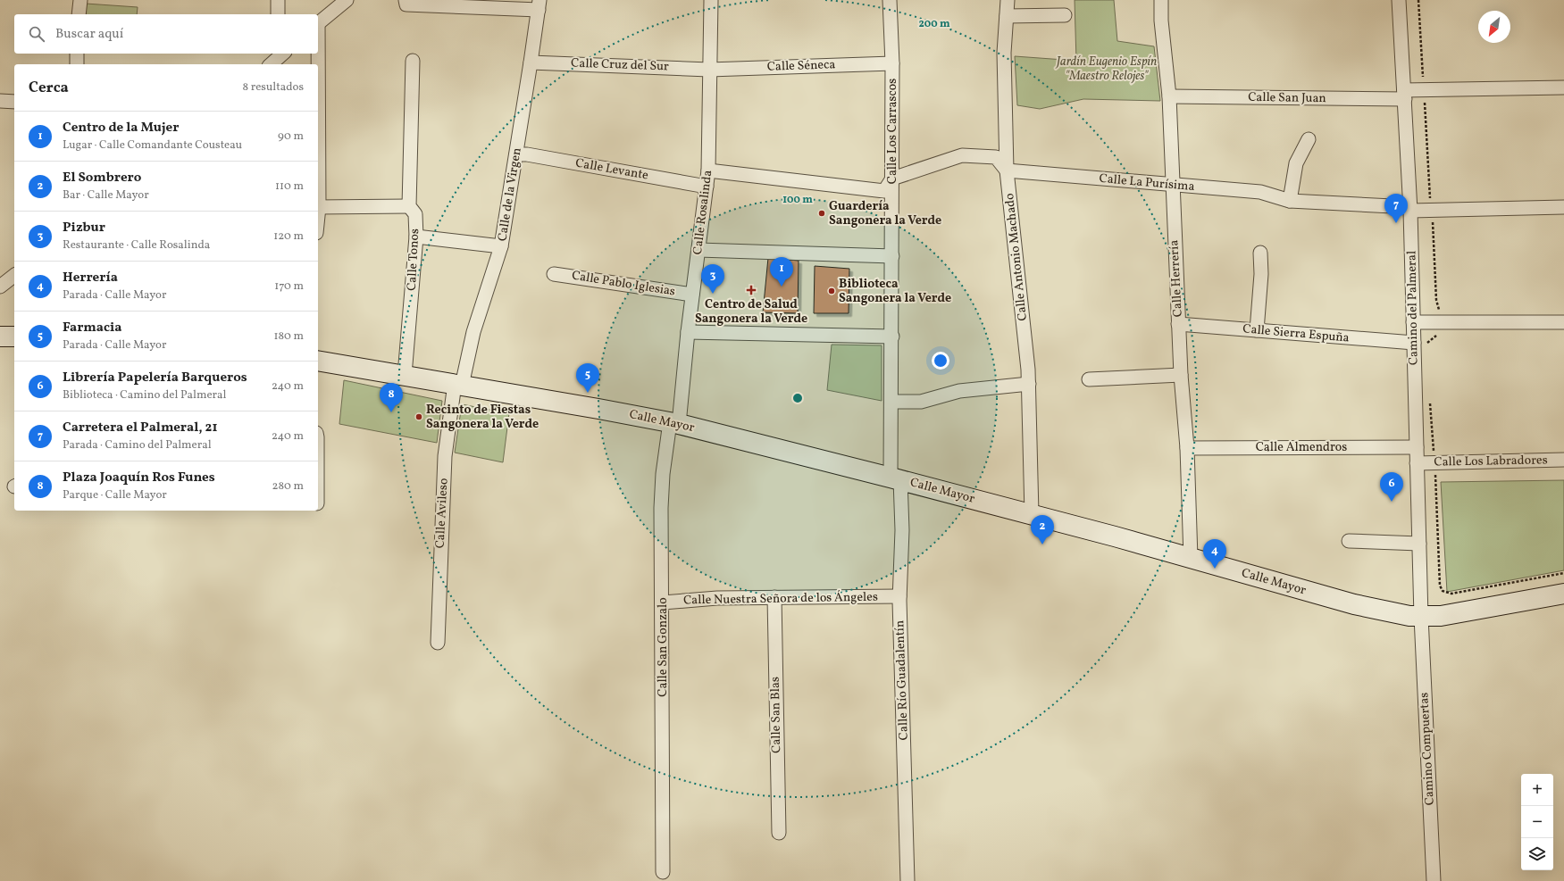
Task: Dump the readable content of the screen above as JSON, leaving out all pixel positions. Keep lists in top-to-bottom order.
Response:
{
  "streets": {
    "street": [
      "Calle Cruz del Sur",
      "Calle Séneca",
      "Calle San Juan",
      "Calle Los Carrascos",
      "Calle Levante",
      "Calle La Purísima",
      "Calle de la Virgen",
      "Calle Rosalinda",
      "Calle Antonio Machado",
      "Calle Tonos",
      "Calle Herrería",
      "Calle Pablo Iglesias",
      "Camino del Palmeral",
      "Calle Sierra Espuña",
      "Calle Mayor",
      "Calle Almendros",
      "Calle Los Labradores",
      "Calle Avileso",
      "Calle Nuestra Señora de los Ángeles",
      "Calle San Gonzalo",
      "Calle Río Guadalentín",
      "Calle San Blas",
      "Camino Compuertas"
    ]
  },
  "crossings": [
    ["Calle Cruz del Sur", "Calle Séneca"],
    ["Calle Cruz del Sur", "Calle de la Virgen"],
    ["Calle Cruz del Sur", "Calle Rosalinda"],
    ["Calle Séneca", "Calle Los Carrascos"],
    ["Calle Séneca", "Calle Rosalinda"],
    ["Calle San Juan", "Calle Herrería"],
    ["Calle San Juan", "Camino del Palmeral"],
    ["Calle Los Carrascos", "Calle Mayor"],
    ["Calle Los Carrascos", "Calle Río Guadalentín"],
    ["Calle Levante", "Calle de la Virgen"],
    ["Calle Levante", "Calle Rosalinda"],
    ["Calle La Purísima", "Calle Antonio Machado"],
    ["Calle La Purísima", "Calle Herrería"],
    ["Calle La Purísima", "Camino del Palmeral"],
    ["Calle de la Virgen", "Calle Mayor"],
    ["Calle de la Virgen", "Calle Avileso"],
    ["Calle Rosalinda", "Calle Pablo Iglesias"],
    ["Calle Rosalinda", "Calle Mayor"],
    ["Calle Rosalinda", "Calle San Gonzalo"],
    ["Calle Antonio Machado", "Calle Mayor"],
    ["Calle Tonos", "Calle Mayor"],
    ["Calle Herrería", "Calle Sierra Espuña"],
    ["Calle Herrería", "Calle Mayor"],
    ["Calle Herrería", "Calle Almendros"],
    ["Camino del Palmeral", "Calle Sierra Espuña"],
    ["Camino del Palmeral", "Calle Mayor"],
    ["Camino del Palmeral", "Calle Almendros"],
    ["Camino del Palmeral", "Calle Los Labradores"],
    ["Camino del Palmeral", "Camino Compuertas"],
    ["Calle Mayor", "Calle Avileso"],
    ["Calle Mayor", "Calle San Gonzalo"],
    ["Calle Mayor", "Calle Río Guadalentín"],
    ["Calle Mayor", "Camino Compuertas"],
    ["Calle Nuestra Señora de los Ángeles", "Calle San Gonzalo"],
    ["Calle Nuestra Señora de los Ángeles", "Calle Río Guadalentín"],
    ["Calle Nuestra Señora de los Ángeles", "Calle San Blas"]
  ],
  "parks": ["Jardín Eugenio Espín \"Maestro Relojes\""],
  "places": {
    "other": ["Guardería Sangonera la Verde", "Biblioteca Sangonera la Verde", "Recinto de Fiestas Sangonera la Verde"],
    "health": ["Centro de Salud Sangonera la Verde"]
  },
  "north": "bottom left",
  "page": {
    "search": "Buscar aquí",
    "heading": ["Cerca", "8 resultados"],
    "list": [
      {
        "mark": "1",
        "name": "Centro de la Mujer",
        "note": "Lugar · Calle Comandante Cousteau",
        "value": "90 m"
      },
      {
        "mark": "2",
        "name": "El Sombrero",
        "note": "Bar · Calle Mayor",
        "value": "110 m"
      },
      {
        "mark": "3",
        "name": "Pizbur",
        "note": "Restaurante · Calle Rosalinda",
        "value": "120 m"
      },
      {
        "mark": "4",
        "name": "Herrería",
        "note": "Parada · Calle Mayor",
        "value": "170 m"
      },
      {
        "mark": "5",
        "name": "Farmacia",
        "note": "Parada · Calle Mayor",
        "value": "180 m"
      },
      {
        "mark": "6",
        "name": "Librería Papelería Barqueros",
        "note": "Biblioteca · Camino del Palmeral",
        "value": "240 m"
      },
      {
        "mark": "7",
        "name": "Carretera el Palmeral, 21",
        "note": "Parada · Camino del Palmeral",
        "value": "240 m"
      },
      {
        "mark": "8",
        "name": "Plaza Joaquín Ros Funes",
        "note": "Parque · Calle Mayor",
        "value": "280 m"
      }
    ],
    "pins": [
      "7",
      "1",
      "3",
      "5",
      "8",
      "6",
      "2",
      "4"
    ],
    "map_buttons": ["+", "−"]
  },
  "rings": ["200 m", "100 m"]
}
